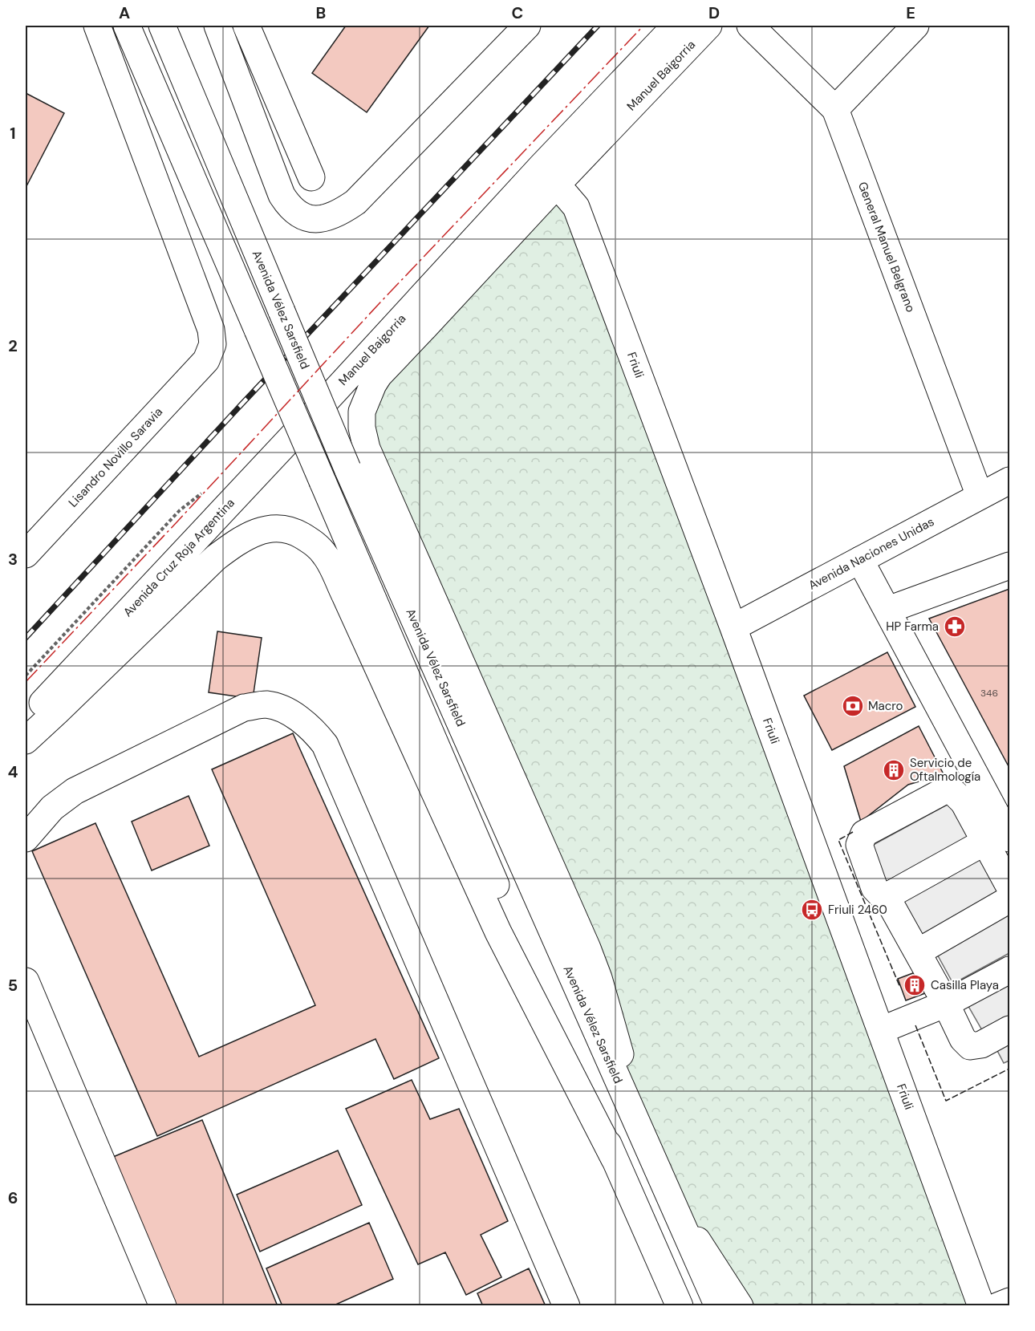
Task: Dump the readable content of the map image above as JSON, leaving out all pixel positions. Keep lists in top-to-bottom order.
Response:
{
  "streets": {
    "main road": [
      "Manuel Baigorria",
      "General Manuel Belgrano",
      "Avenida Vélez Sarsfield",
      "Friuli",
      "Lisandro Novillo Saravia",
      "Avenida Naciones Unidas",
      "Avenida Cruz Roja Argentina"
    ]
  },
  "crossings": [
    ["Manuel Baigorria", "Friuli"],
    ["Manuel Baigorria", "Avenida Cruz Roja Argentina"],
    ["General Manuel Belgrano", "Avenida Naciones Unidas"],
    ["Friuli", "Avenida Naciones Unidas"]
  ],
  "places": {
    "pharmacy": ["HP Farma"],
    "bank": ["Macro"],
    "building": ["Servicio de Oftalmología", "Casilla Playa"],
    "bus stop": ["Friuli 2460"]
  },
  "house_numbers": ["346"],
  "grid": {
    "columns": [
      "A",
      "B",
      "C",
      "D",
      "E"
    ],
    "rows": [
      "1",
      "2",
      "3",
      "4",
      "5",
      "6"
    ]
  }
}
